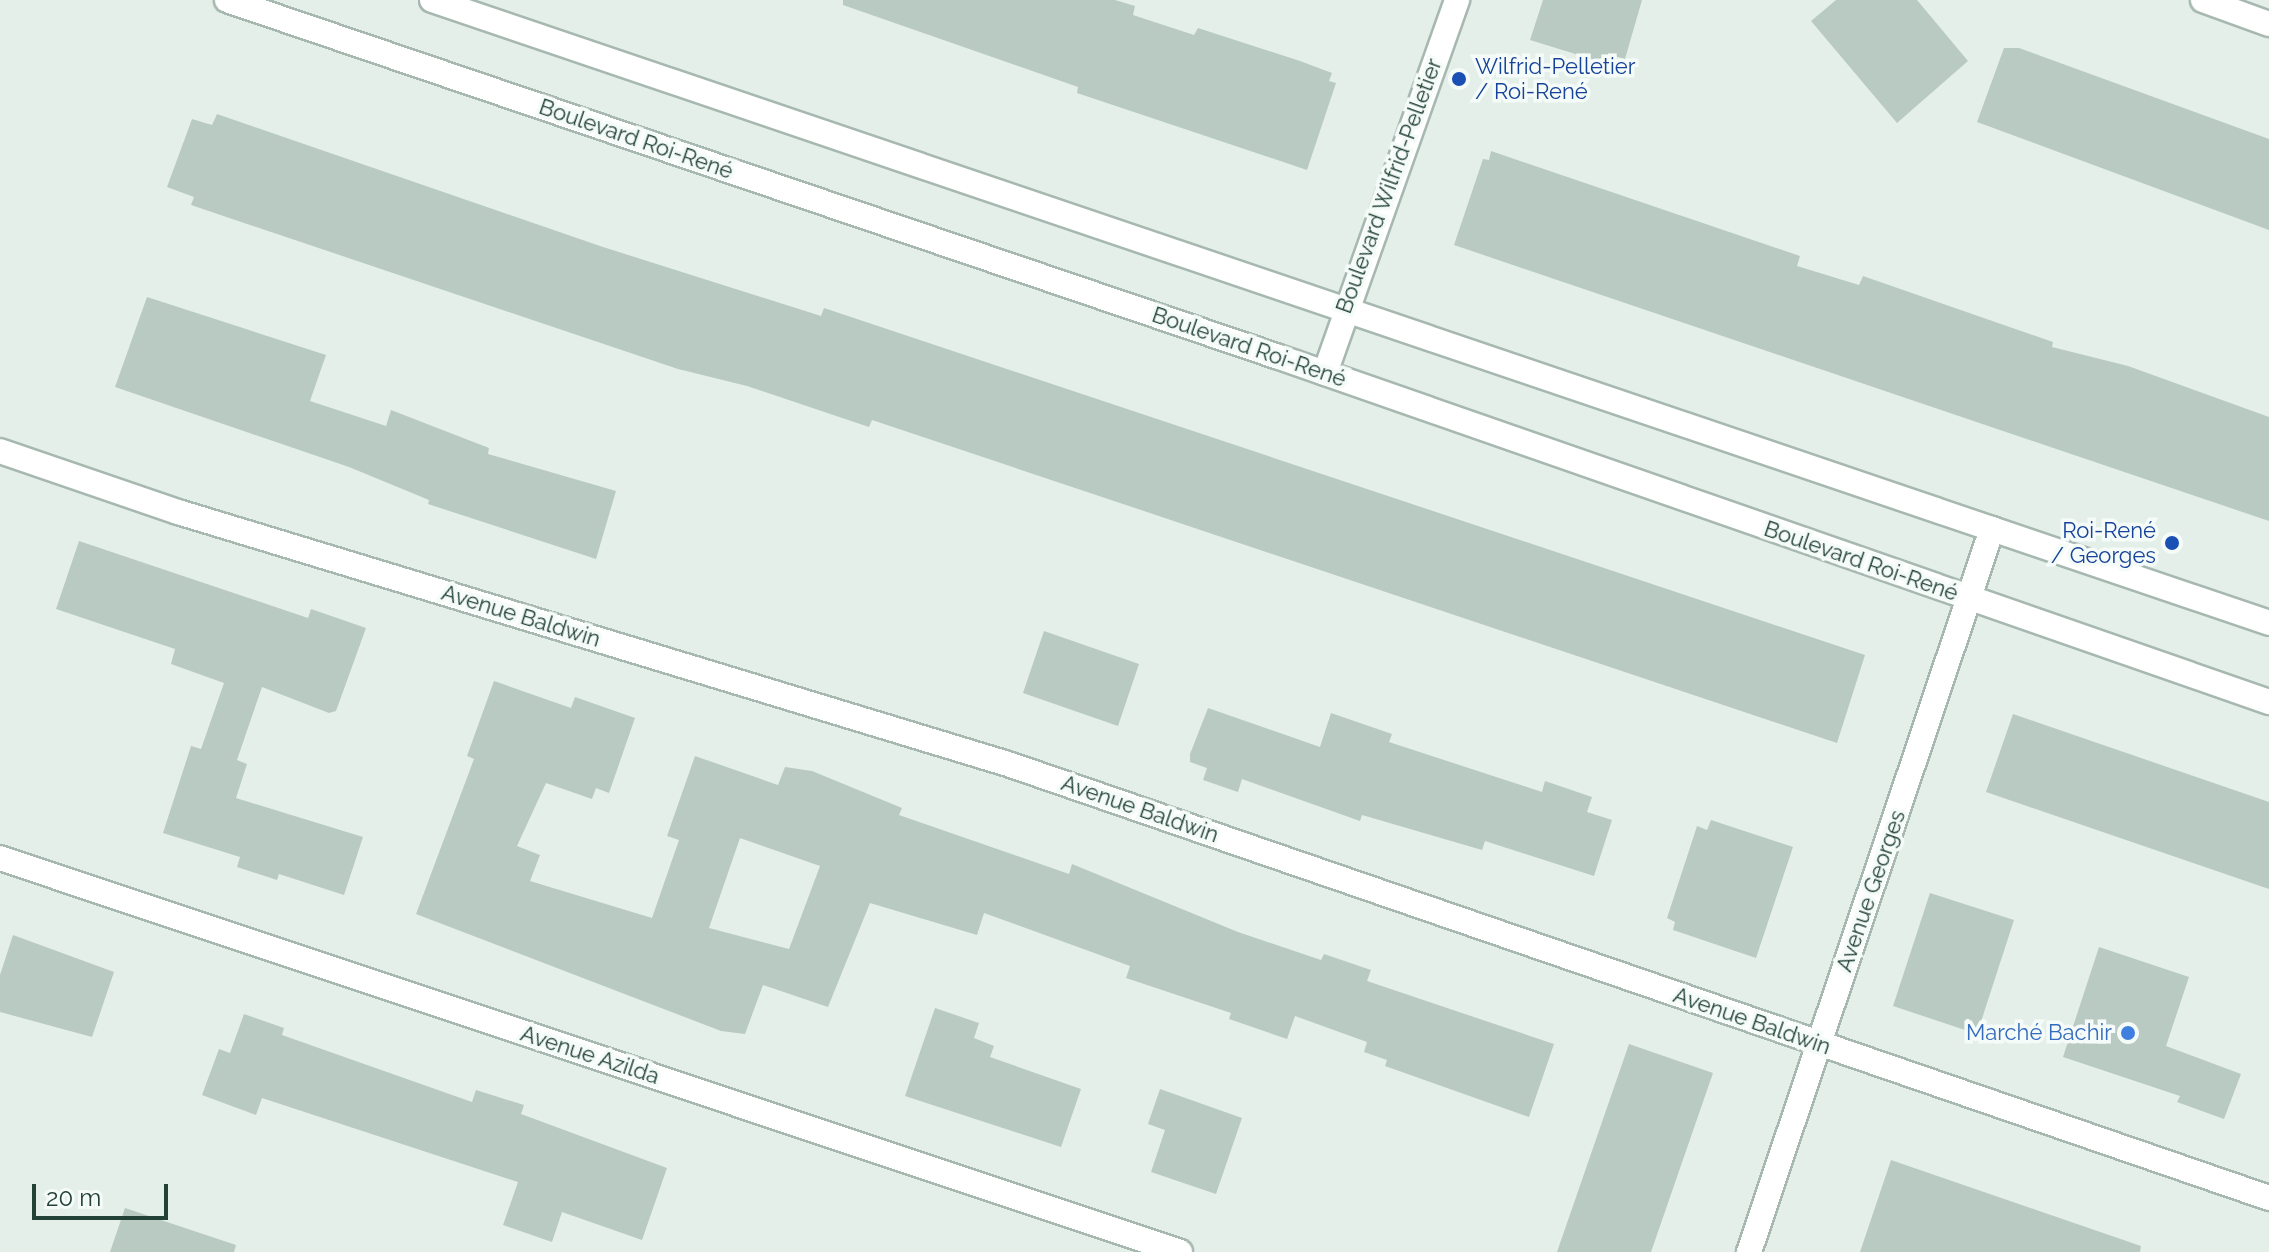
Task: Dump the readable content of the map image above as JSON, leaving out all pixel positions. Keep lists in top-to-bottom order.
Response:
{
  "streets": {
    "street": [
      "Boulevard Roi-René",
      "Boulevard Wilfrid-Pelletier",
      "Avenue Baldwin",
      "Avenue Georges",
      "Avenue Azilda"
    ]
  },
  "crossings": [
    ["Boulevard Roi-René", "Boulevard Wilfrid-Pelletier"],
    ["Boulevard Roi-René", "Avenue Georges"],
    ["Avenue Baldwin", "Avenue Georges"]
  ],
  "places": ["Wilfrid-Pelletier / Roi-René", "Roi-René / Georges", "Marché Bachir"],
  "scale_bar": "20 m"
}
